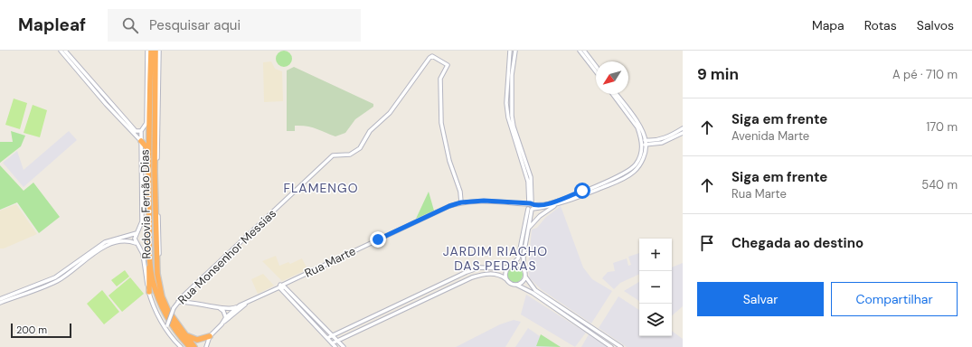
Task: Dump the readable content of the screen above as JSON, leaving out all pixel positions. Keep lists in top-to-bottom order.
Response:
{
  "streets": {
    "highway": ["Rodovia Fernão Dias"],
    "street": ["Rua Monsenhor Messias", "Rua Marte"]
  },
  "crossings": [
    ["Rodovia Fernão Dias", "Rua Monsenhor Messias"],
    ["Rua Monsenhor Messias", "Rua Marte"]
  ],
  "districts": ["FLAMENGO", "JARDIM RIACHO DAS PEDRAS"],
  "scale_bar": "200 m",
  "north": "bottom left",
  "page": {
    "header": "Mapleaf",
    "search": "Pesquisar aqui",
    "nav": ["Mapa", "Rotas", "Salvos"],
    "heading": ["9 min", "A pé · 710 m"],
    "list": [
      ["Siga em frente", "Avenida Marte", "170 m"],
      ["Siga em frente", "Rua Marte", "540 m"],
      "Chegada ao destino"
    ],
    "map_buttons": ["+", "−"],
    "buttons": ["Salvar", "Compartilhar"],
    "scale": "200 m"
  }
}
